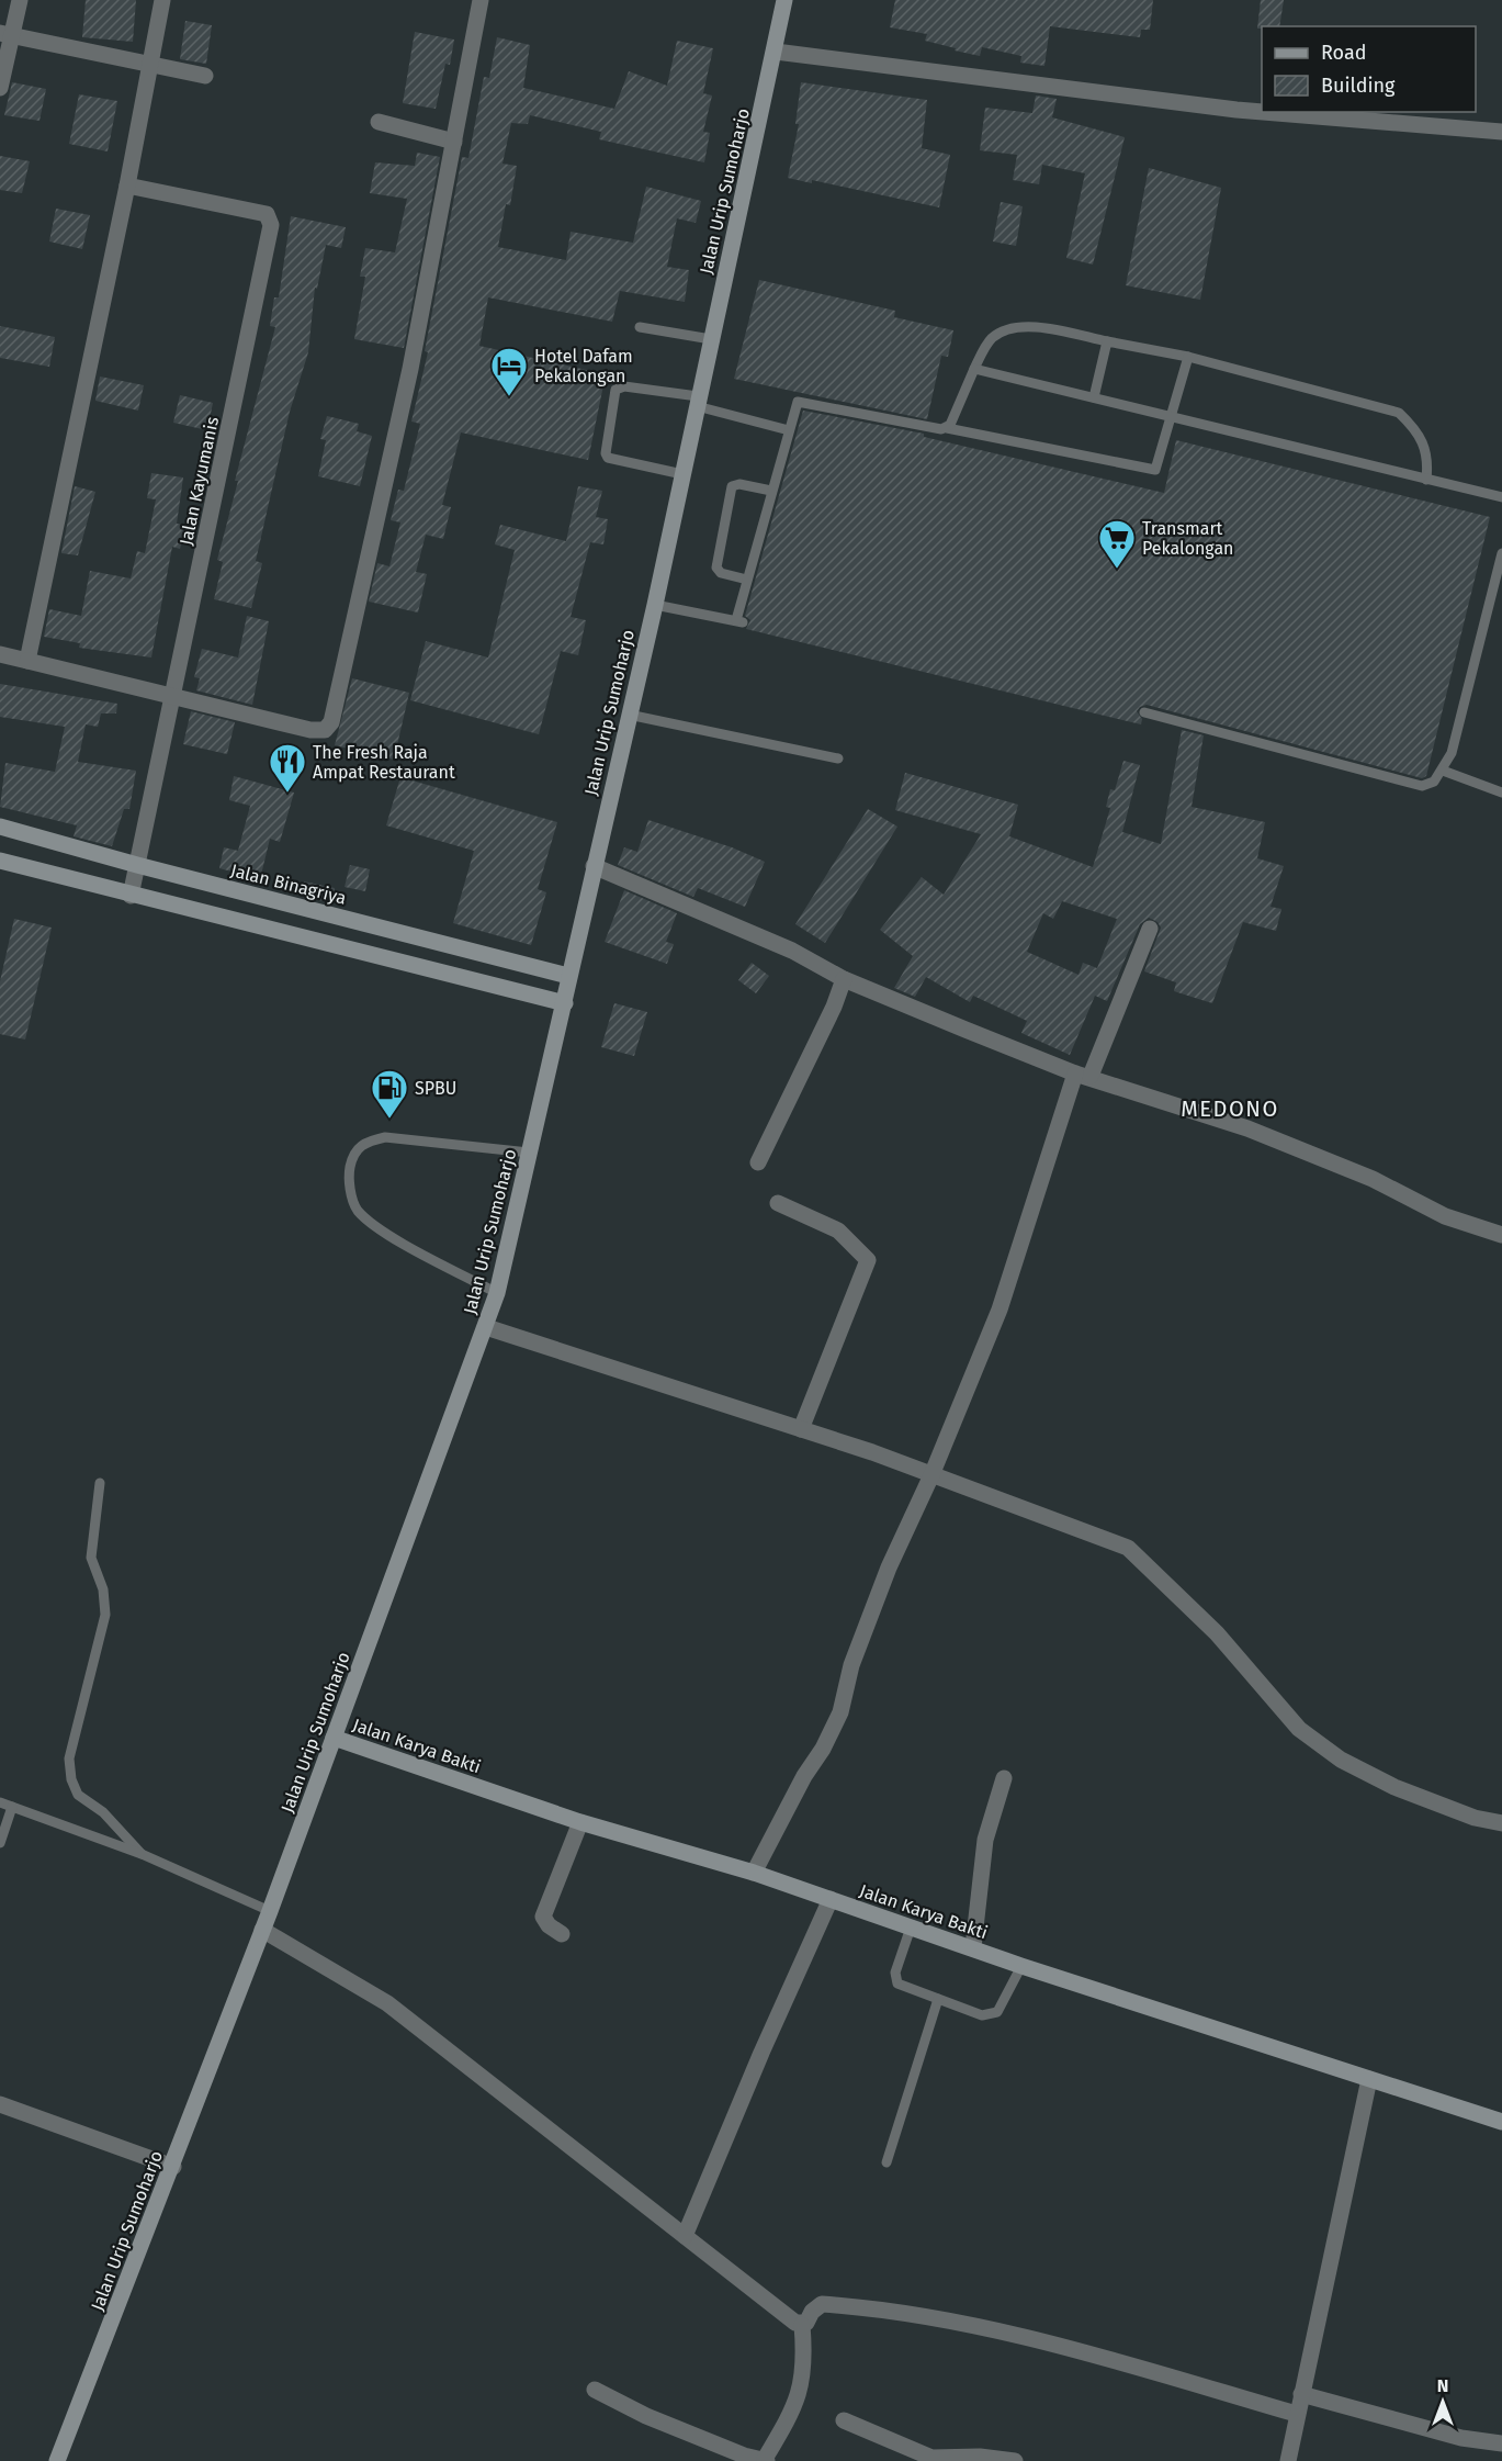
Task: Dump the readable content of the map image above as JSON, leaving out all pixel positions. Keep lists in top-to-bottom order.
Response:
{
  "streets": {
    "main road": ["Jalan Urip Sumoharjo", "Jalan Binagriya", "Jalan Karya Bakti"],
    "street": ["Jalan Kayumanis"]
  },
  "crossings": [
    ["Jalan Urip Sumoharjo", "Jalan Binagriya"],
    ["Jalan Urip Sumoharjo", "Jalan Karya Bakti"],
    ["Jalan Kayumanis", "Jalan Binagriya"]
  ],
  "districts": ["MEDONO"],
  "places": {
    "hotel": ["Hotel Dafam Pekalongan"],
    "supermarket": ["Transmart Pekalongan"],
    "restaurant": ["The Fresh Raja Ampat Restaurant"],
    "fuel station": ["SPBU"]
  },
  "legend": ["Road", "Building"],
  "north": "top"
}
